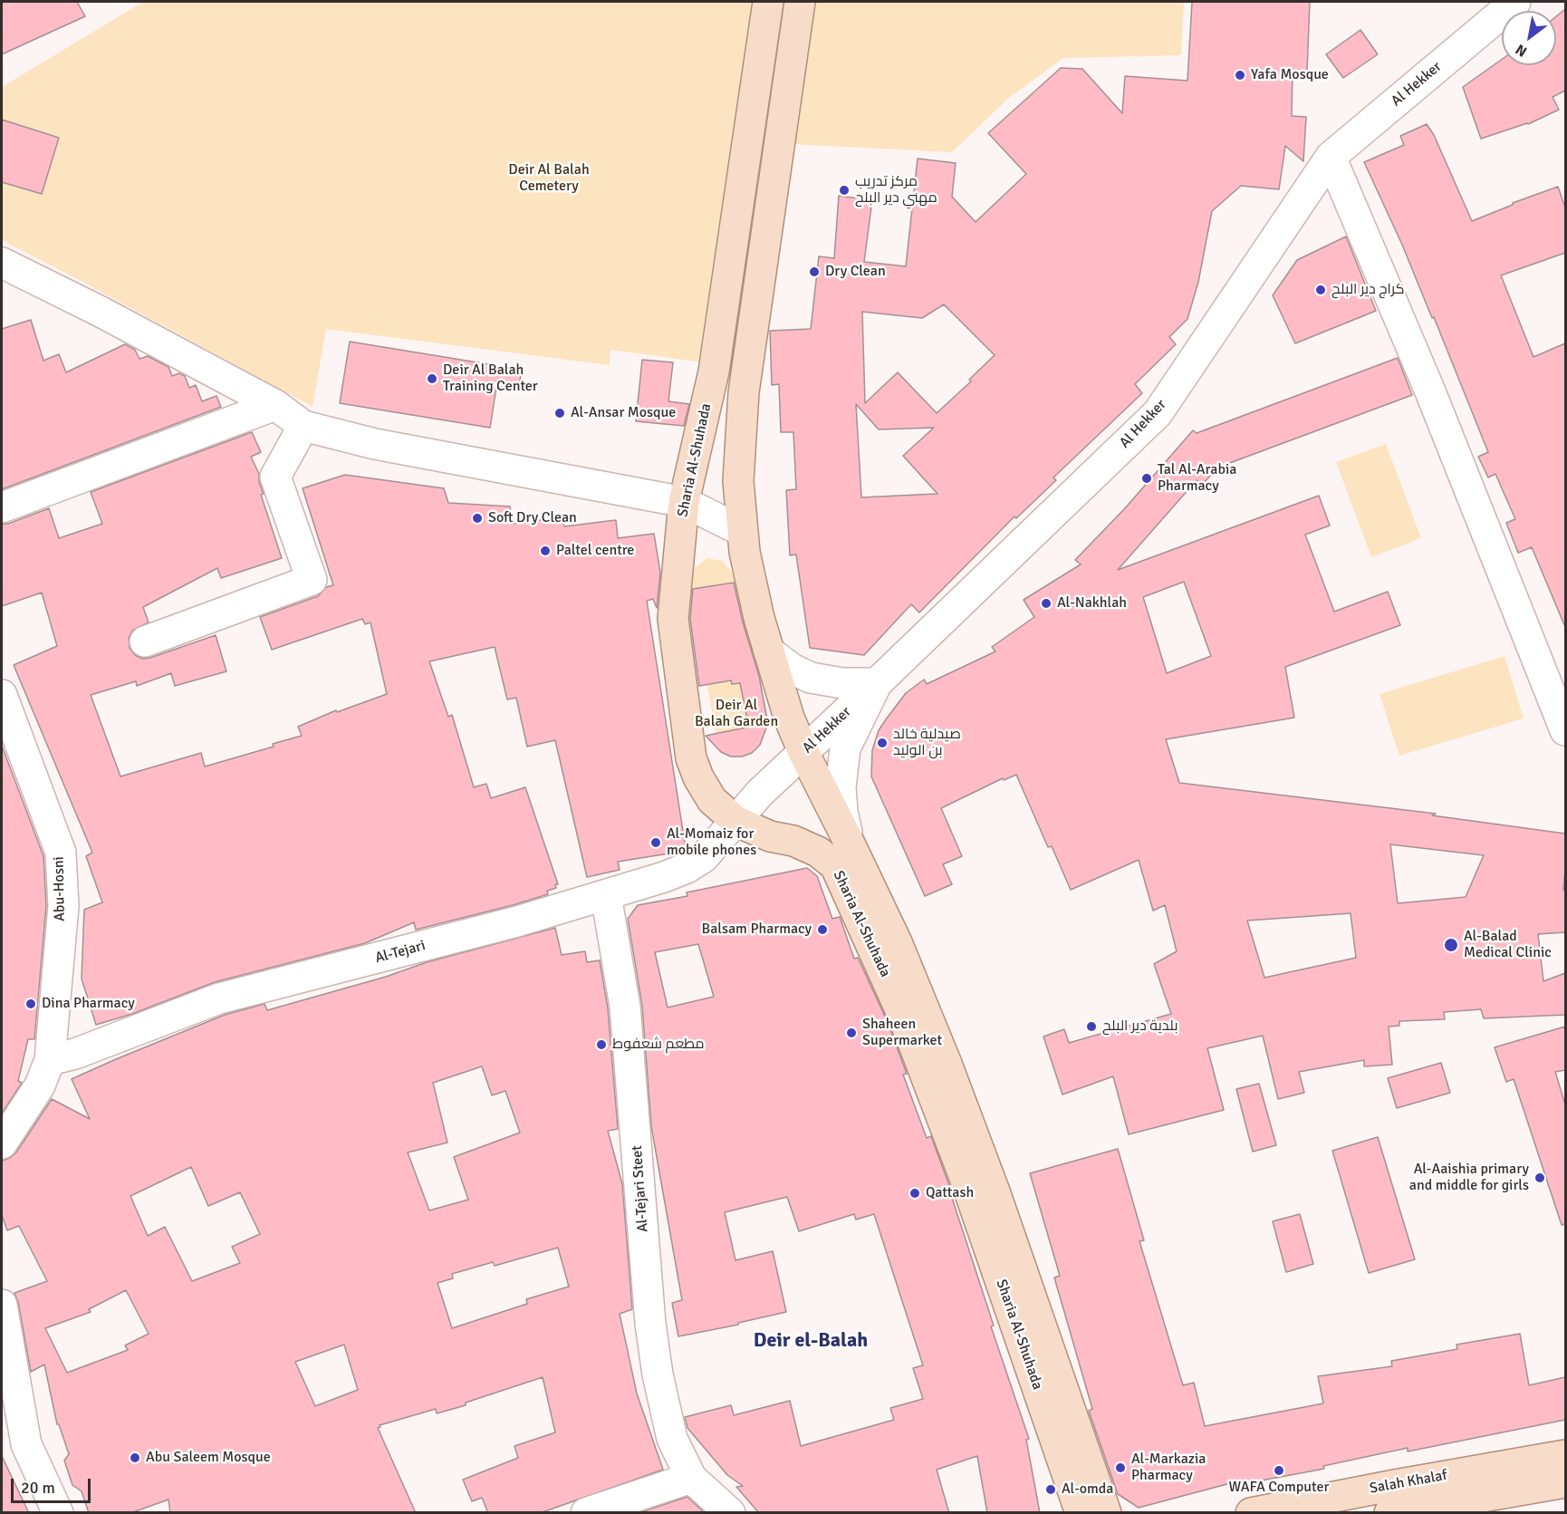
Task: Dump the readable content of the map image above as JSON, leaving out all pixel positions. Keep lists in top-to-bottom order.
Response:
{
  "streets": {
    "main road": ["Sharia Al-Shuhada", "Salah Khalaf"],
    "street": [
      "Al Hekker",
      "Abu-Hosni",
      "Al-Tejari",
      "Al-Tejari Steet"
    ]
  },
  "crossings": [
    ["Al Hekker", "Sharia Al-Shuhada"],
    ["Al Hekker", "Al-Tejari"],
    ["Sharia Al-Shuhada", "Al-Tejari"],
    ["Abu-Hosni", "Al-Tejari"],
    ["Al-Tejari", "Al-Tejari Steet"]
  ],
  "districts": ["Deir el-Balah"],
  "parks": ["Deir Al Balah Cemetery", "Deir Al Balah Garden"],
  "places": [
    "Yafa Mosque",
    "مركز تدريب مهني دير البلح",
    "Dry Clean",
    "كراج دير البلح",
    "Deir Al Balah Training Center",
    "Al-Ansar Mosque",
    "Tal Al-Arabia Pharmacy",
    "Soft Dry Clean",
    "Paltel centre",
    "Al-Nakhlah",
    "صيدلية خالد بن الوليد",
    "Al-Momaiz for mobile phones",
    "Balsam Pharmacy",
    "Al-Balad Medical Clinic",
    "Dina Pharmacy",
    "بلدية دير البلح",
    "Shaheen Supermarket",
    "مطعم شعفوط",
    "Al-Aaishia primary and middle for girls",
    "Qattash",
    "Abu Saleem Mosque",
    "Al-Markazia Pharmacy",
    "WAFA Computer",
    "Al-omda"
  ],
  "scale_bar": "20 m",
  "north": "bottom left"
}
